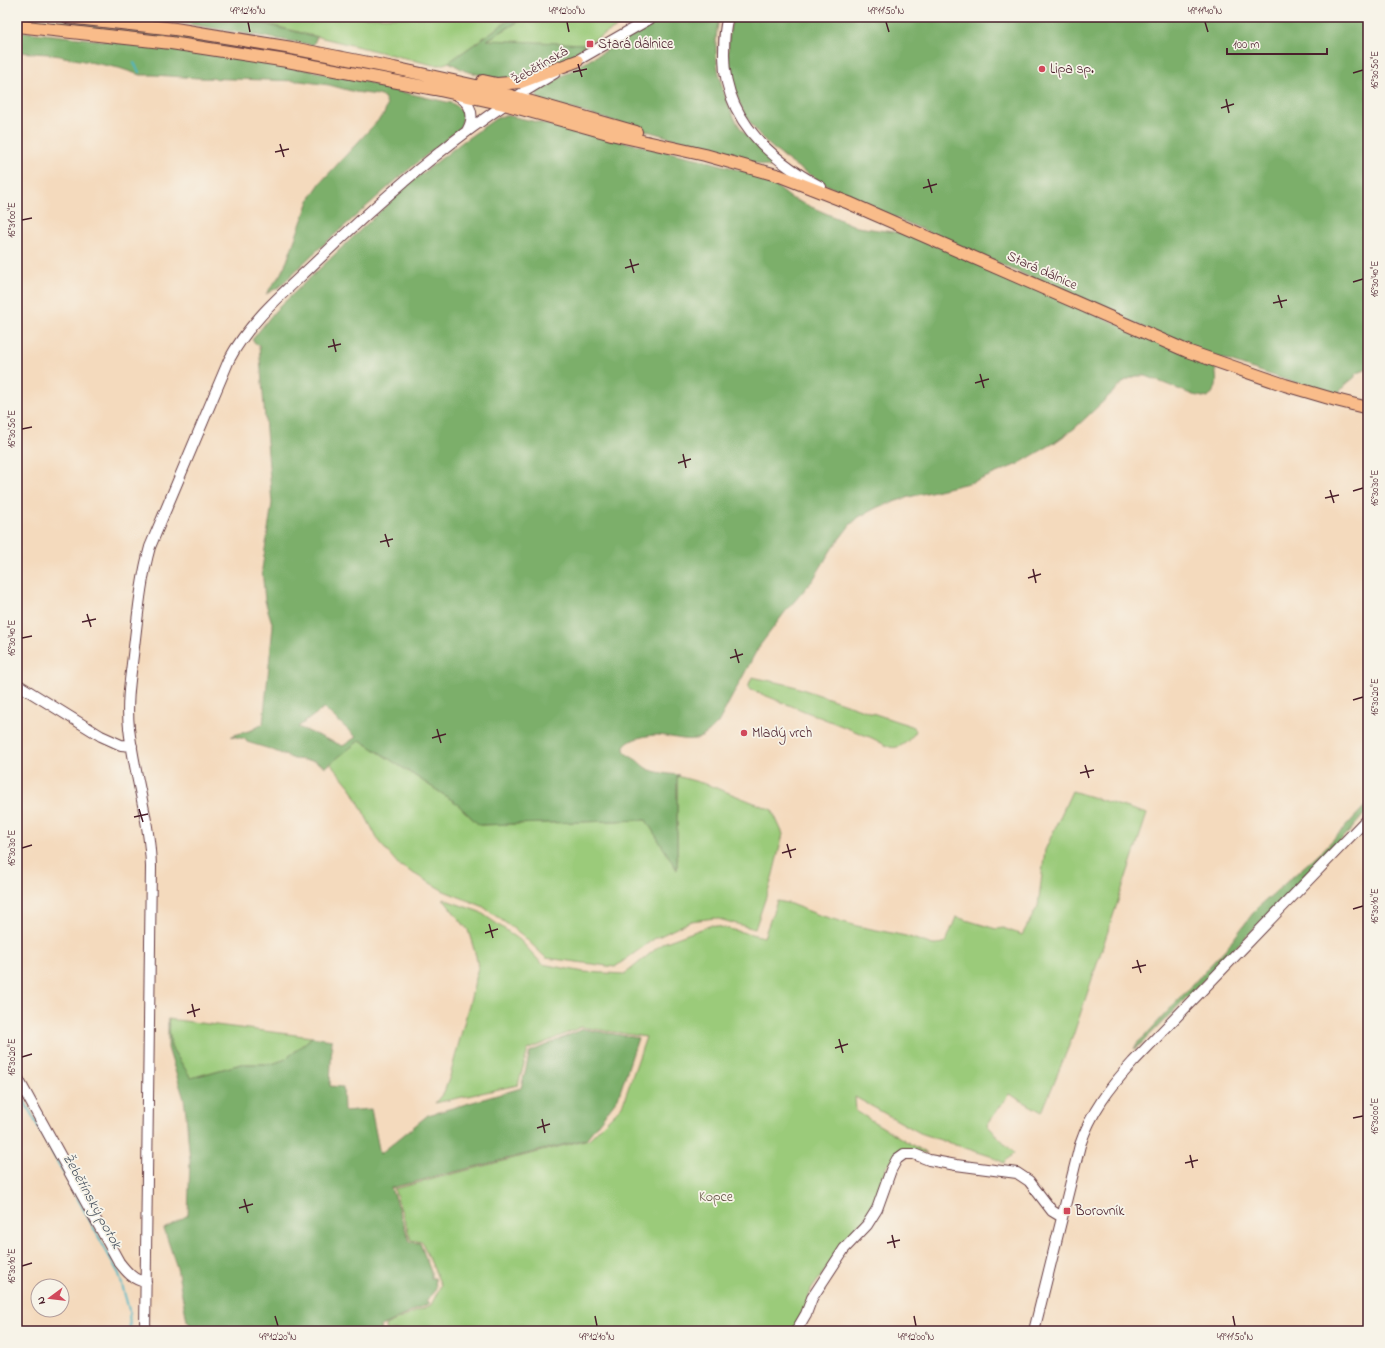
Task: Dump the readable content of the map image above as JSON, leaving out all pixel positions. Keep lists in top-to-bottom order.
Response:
{
  "streets": {
    "main road": ["Stará dálnice"],
    "street": ["Žebětínská"]
  },
  "crossings": [
    ["Žebětínská", "Stará dálnice"]
  ],
  "water": ["Žebětínský potok"],
  "parks": ["Kopce"],
  "places": {
    "transit": ["Stará dálnice", "Borovník"],
    "other": ["Lipa sp.", "Mladý vrch"]
  },
  "scale_bar": "100 m",
  "north": "left",
  "coordinates": [
    "49°12'10\"N",
    "49°12'00\"N",
    "49°11'50\"N",
    "49°11'40\"N",
    "16°30'50\"E",
    "16°31'00\"E",
    "16°30'40\"E",
    "16°30'30\"E",
    "16°30'20\"E",
    "16°30'10\"E",
    "16°30'00\"E",
    "49°12'20\"N"
  ]
}
